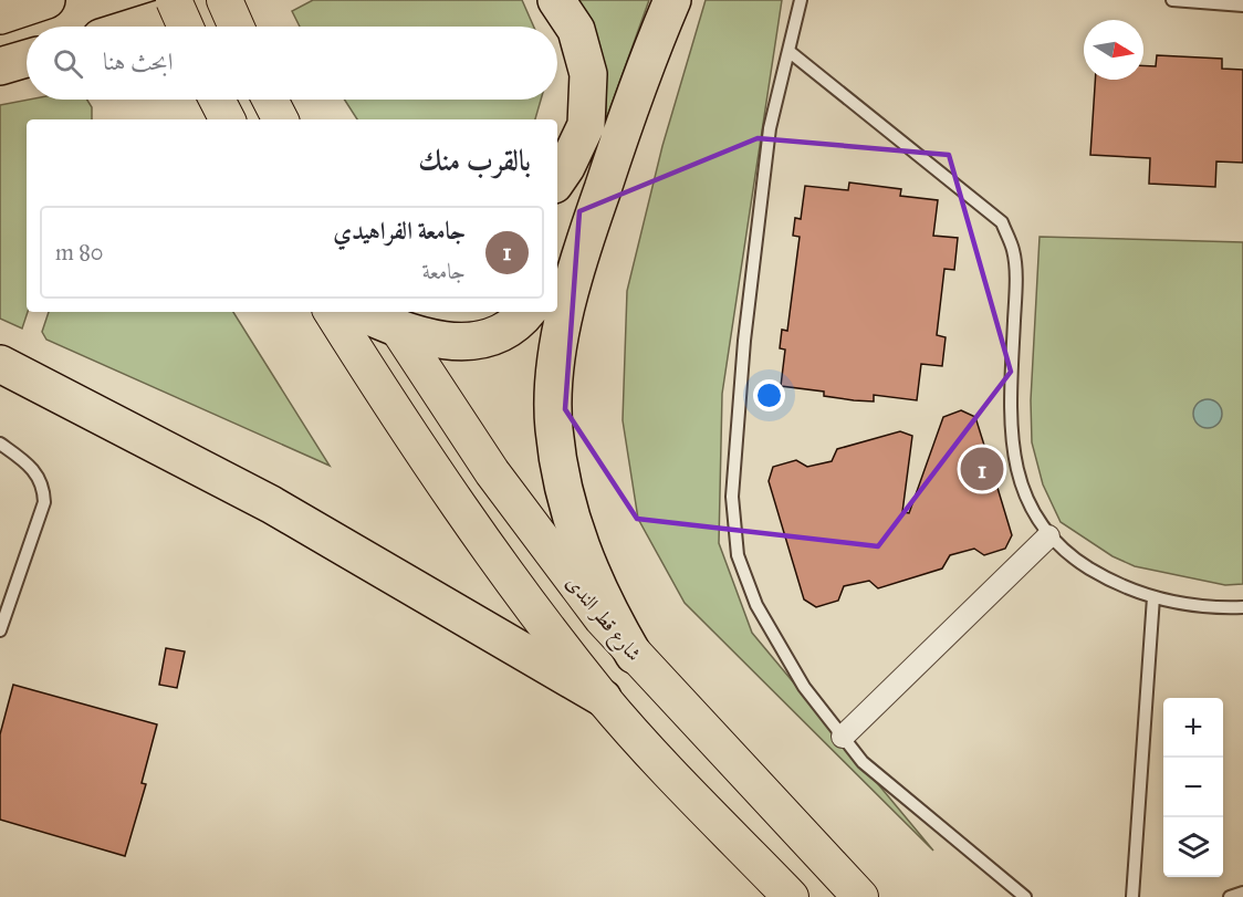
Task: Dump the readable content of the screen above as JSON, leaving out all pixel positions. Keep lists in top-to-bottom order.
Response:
{
  "streets": {
    "main road": ["شارع قطر الندى"]
  },
  "north": "right",
  "page": {
    "search": "ابحث هنا",
    "heading": "بالقرب منك",
    "list": [
      {
        "mark": "1",
        "name": "جامعة الفراهيدي",
        "note": "جامعة",
        "value": "80 m"
      }
    ],
    "pins": "1",
    "map_buttons": ["+", "−"]
  }
}
